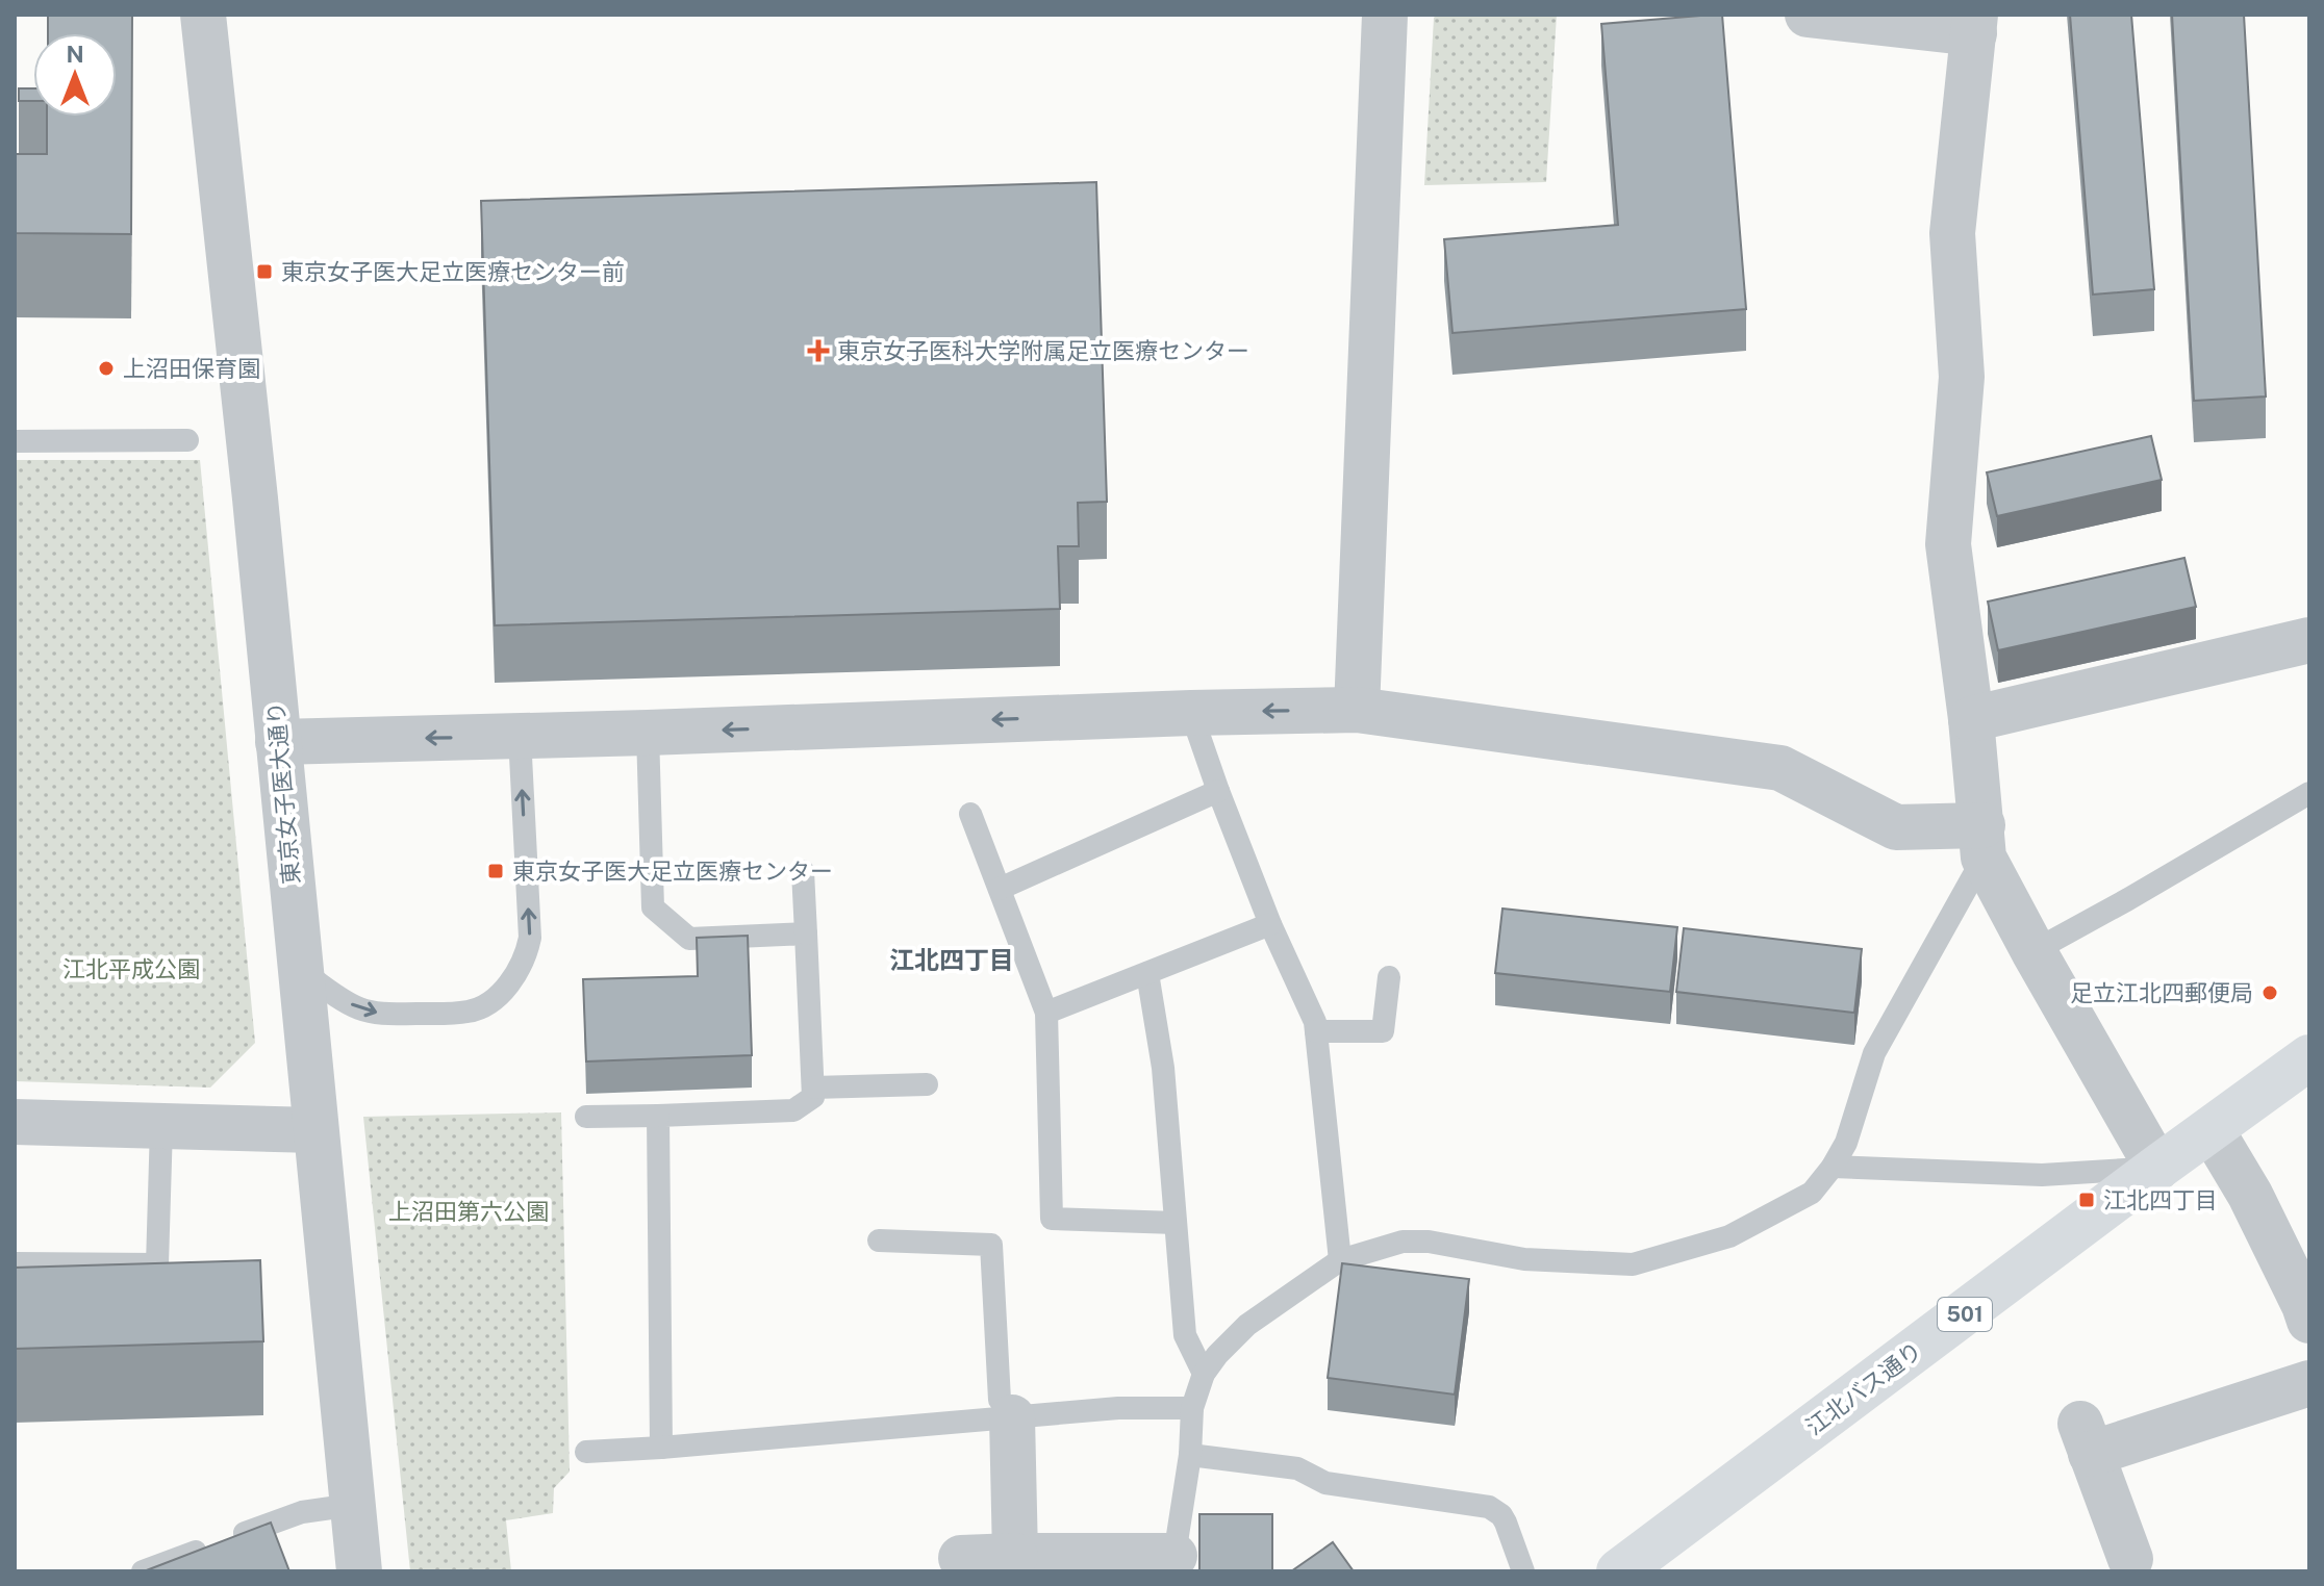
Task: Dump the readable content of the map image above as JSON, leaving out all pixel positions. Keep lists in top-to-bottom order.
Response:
{
  "streets": {
    "main road": ["501", "江北バス通り"],
    "street": ["東京女子医大通り"]
  },
  "districts": ["江北四丁目"],
  "parks": ["江北平成公園", "上沼田第六公園"],
  "places": {
    "transit": ["東京女子医大足立医療センター前", "東京女子医大足立医療センター", "江北四丁目"],
    "health": ["東京女子医科大学附属足立医療センター"],
    "other": ["上沼田保育園", "足立江北四郵便局"]
  },
  "north": "top"
}
